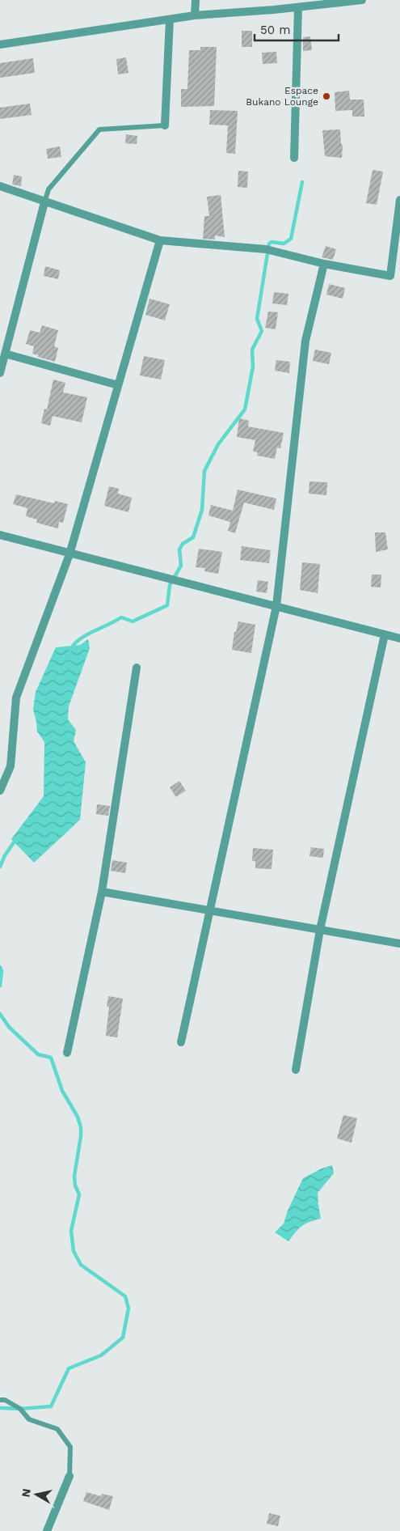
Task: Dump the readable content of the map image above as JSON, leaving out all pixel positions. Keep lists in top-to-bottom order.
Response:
{
  "places": ["Espace Bukano Lounge"],
  "scale_bar": "50 m",
  "north": "left"
}
